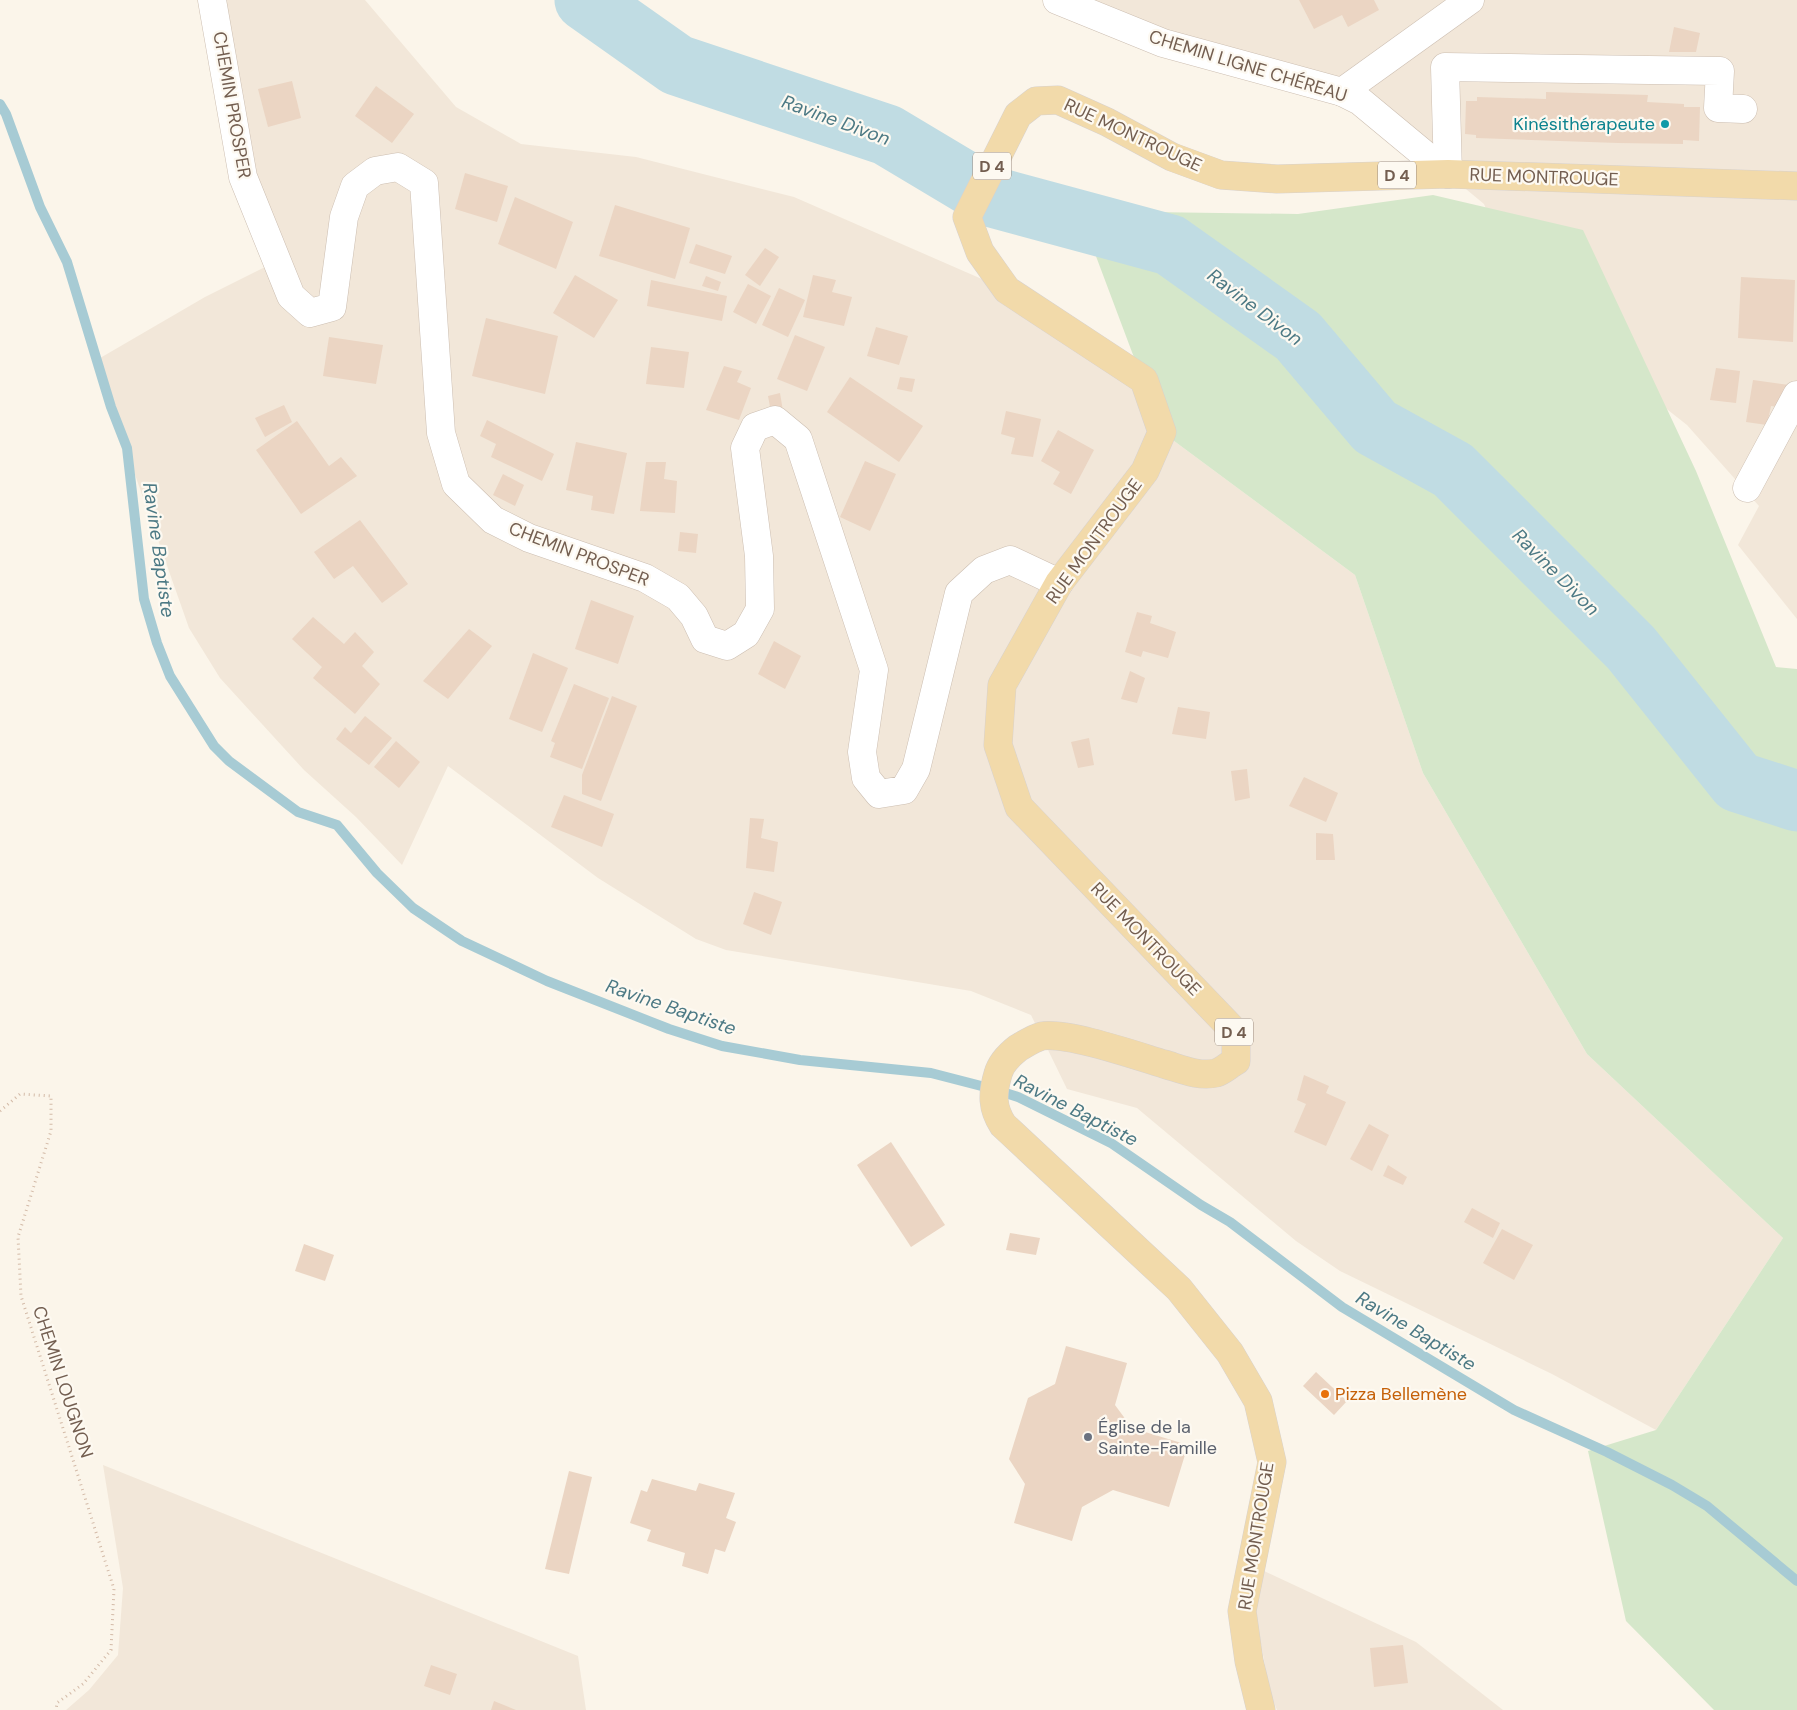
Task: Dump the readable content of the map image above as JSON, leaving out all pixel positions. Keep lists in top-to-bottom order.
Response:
{
  "streets": {
    "main road": ["RUE MONTROUGE", "D 4"],
    "street": ["CHEMIN LIGNE CHÉREAU", "CHEMIN PROSPER"],
    "path": ["CHEMIN LOUGNON"]
  },
  "crossings": [
    ["CHEMIN LIGNE CHÉREAU", "RUE MONTROUGE"],
    ["CHEMIN PROSPER", "RUE MONTROUGE"]
  ],
  "water": ["Ravine Divon", "Ravine Baptiste"],
  "places": ["Kinésithérapeute", "Pizza Bellemène", "Église de la Sainte-Famille"]
}
